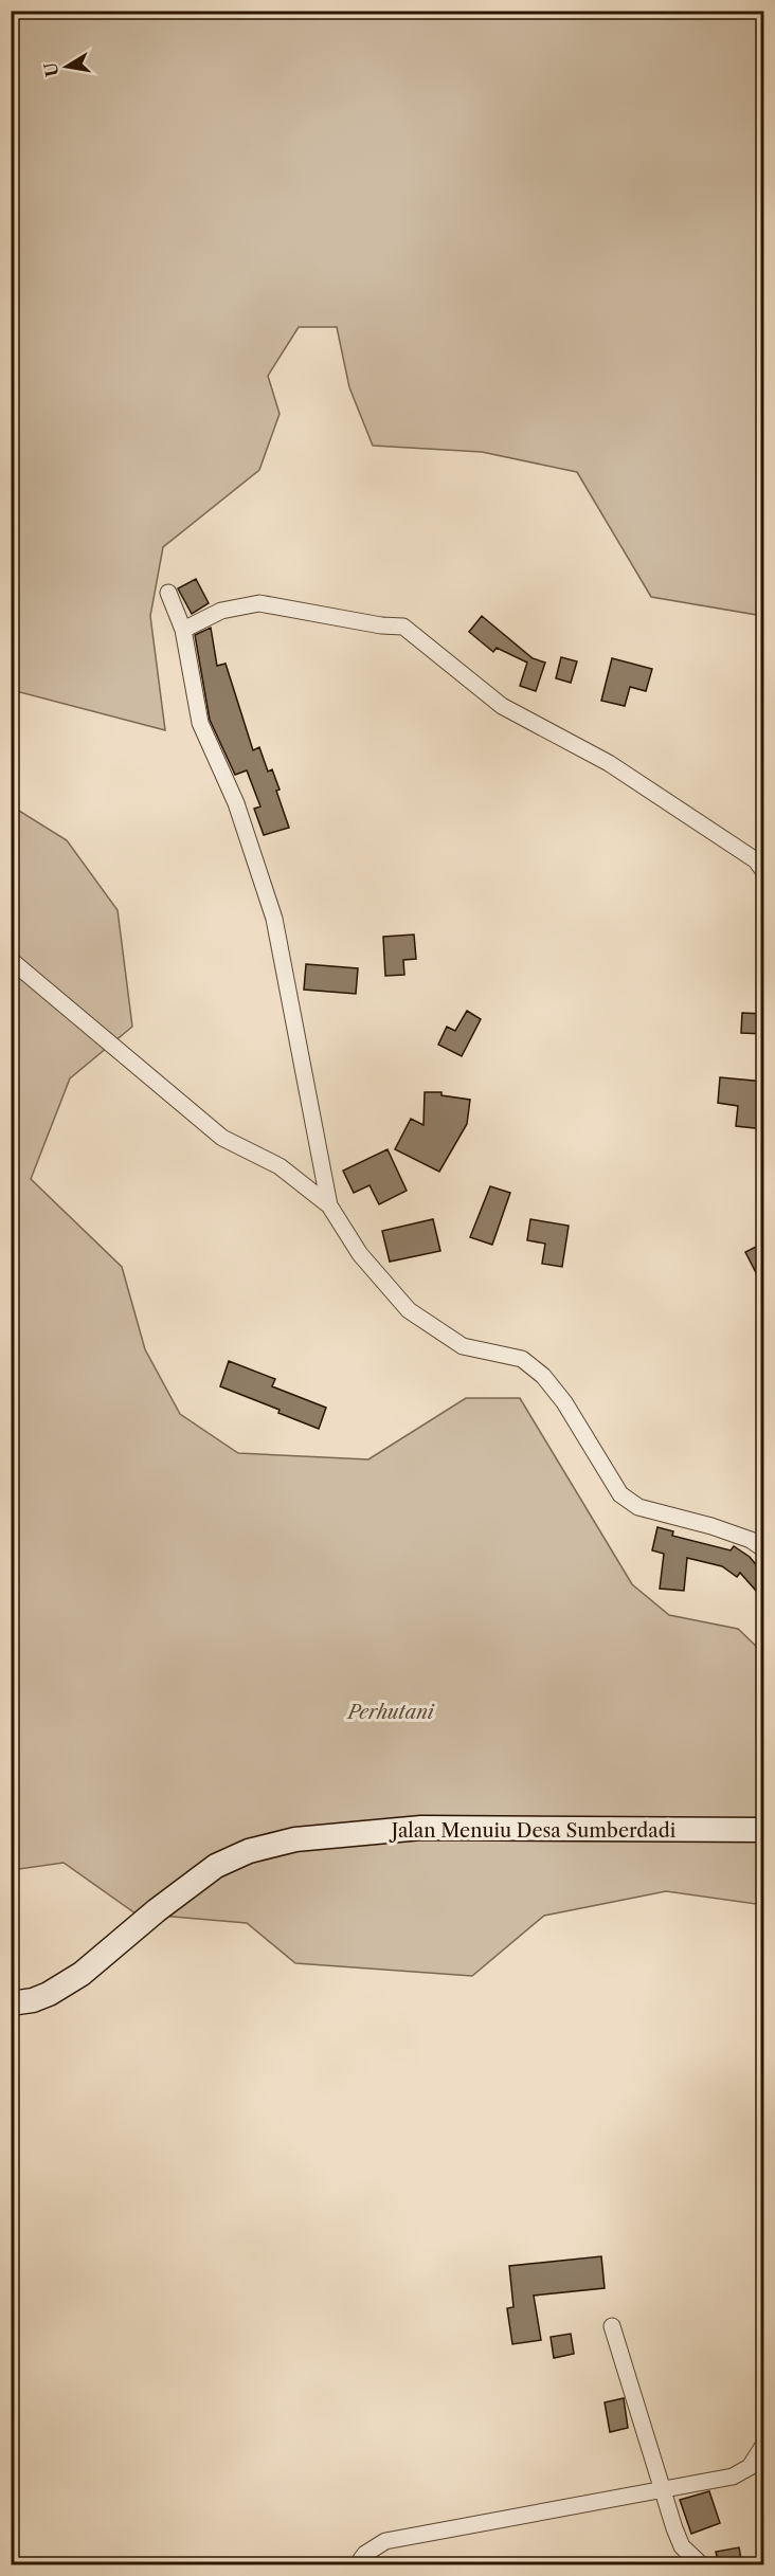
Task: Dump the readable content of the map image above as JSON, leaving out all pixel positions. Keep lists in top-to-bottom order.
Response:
{
  "streets": {
    "street": ["Jalan Menuiu Desa Sumberdadi"]
  },
  "parks": ["Perhutani"],
  "north": "left"
}
